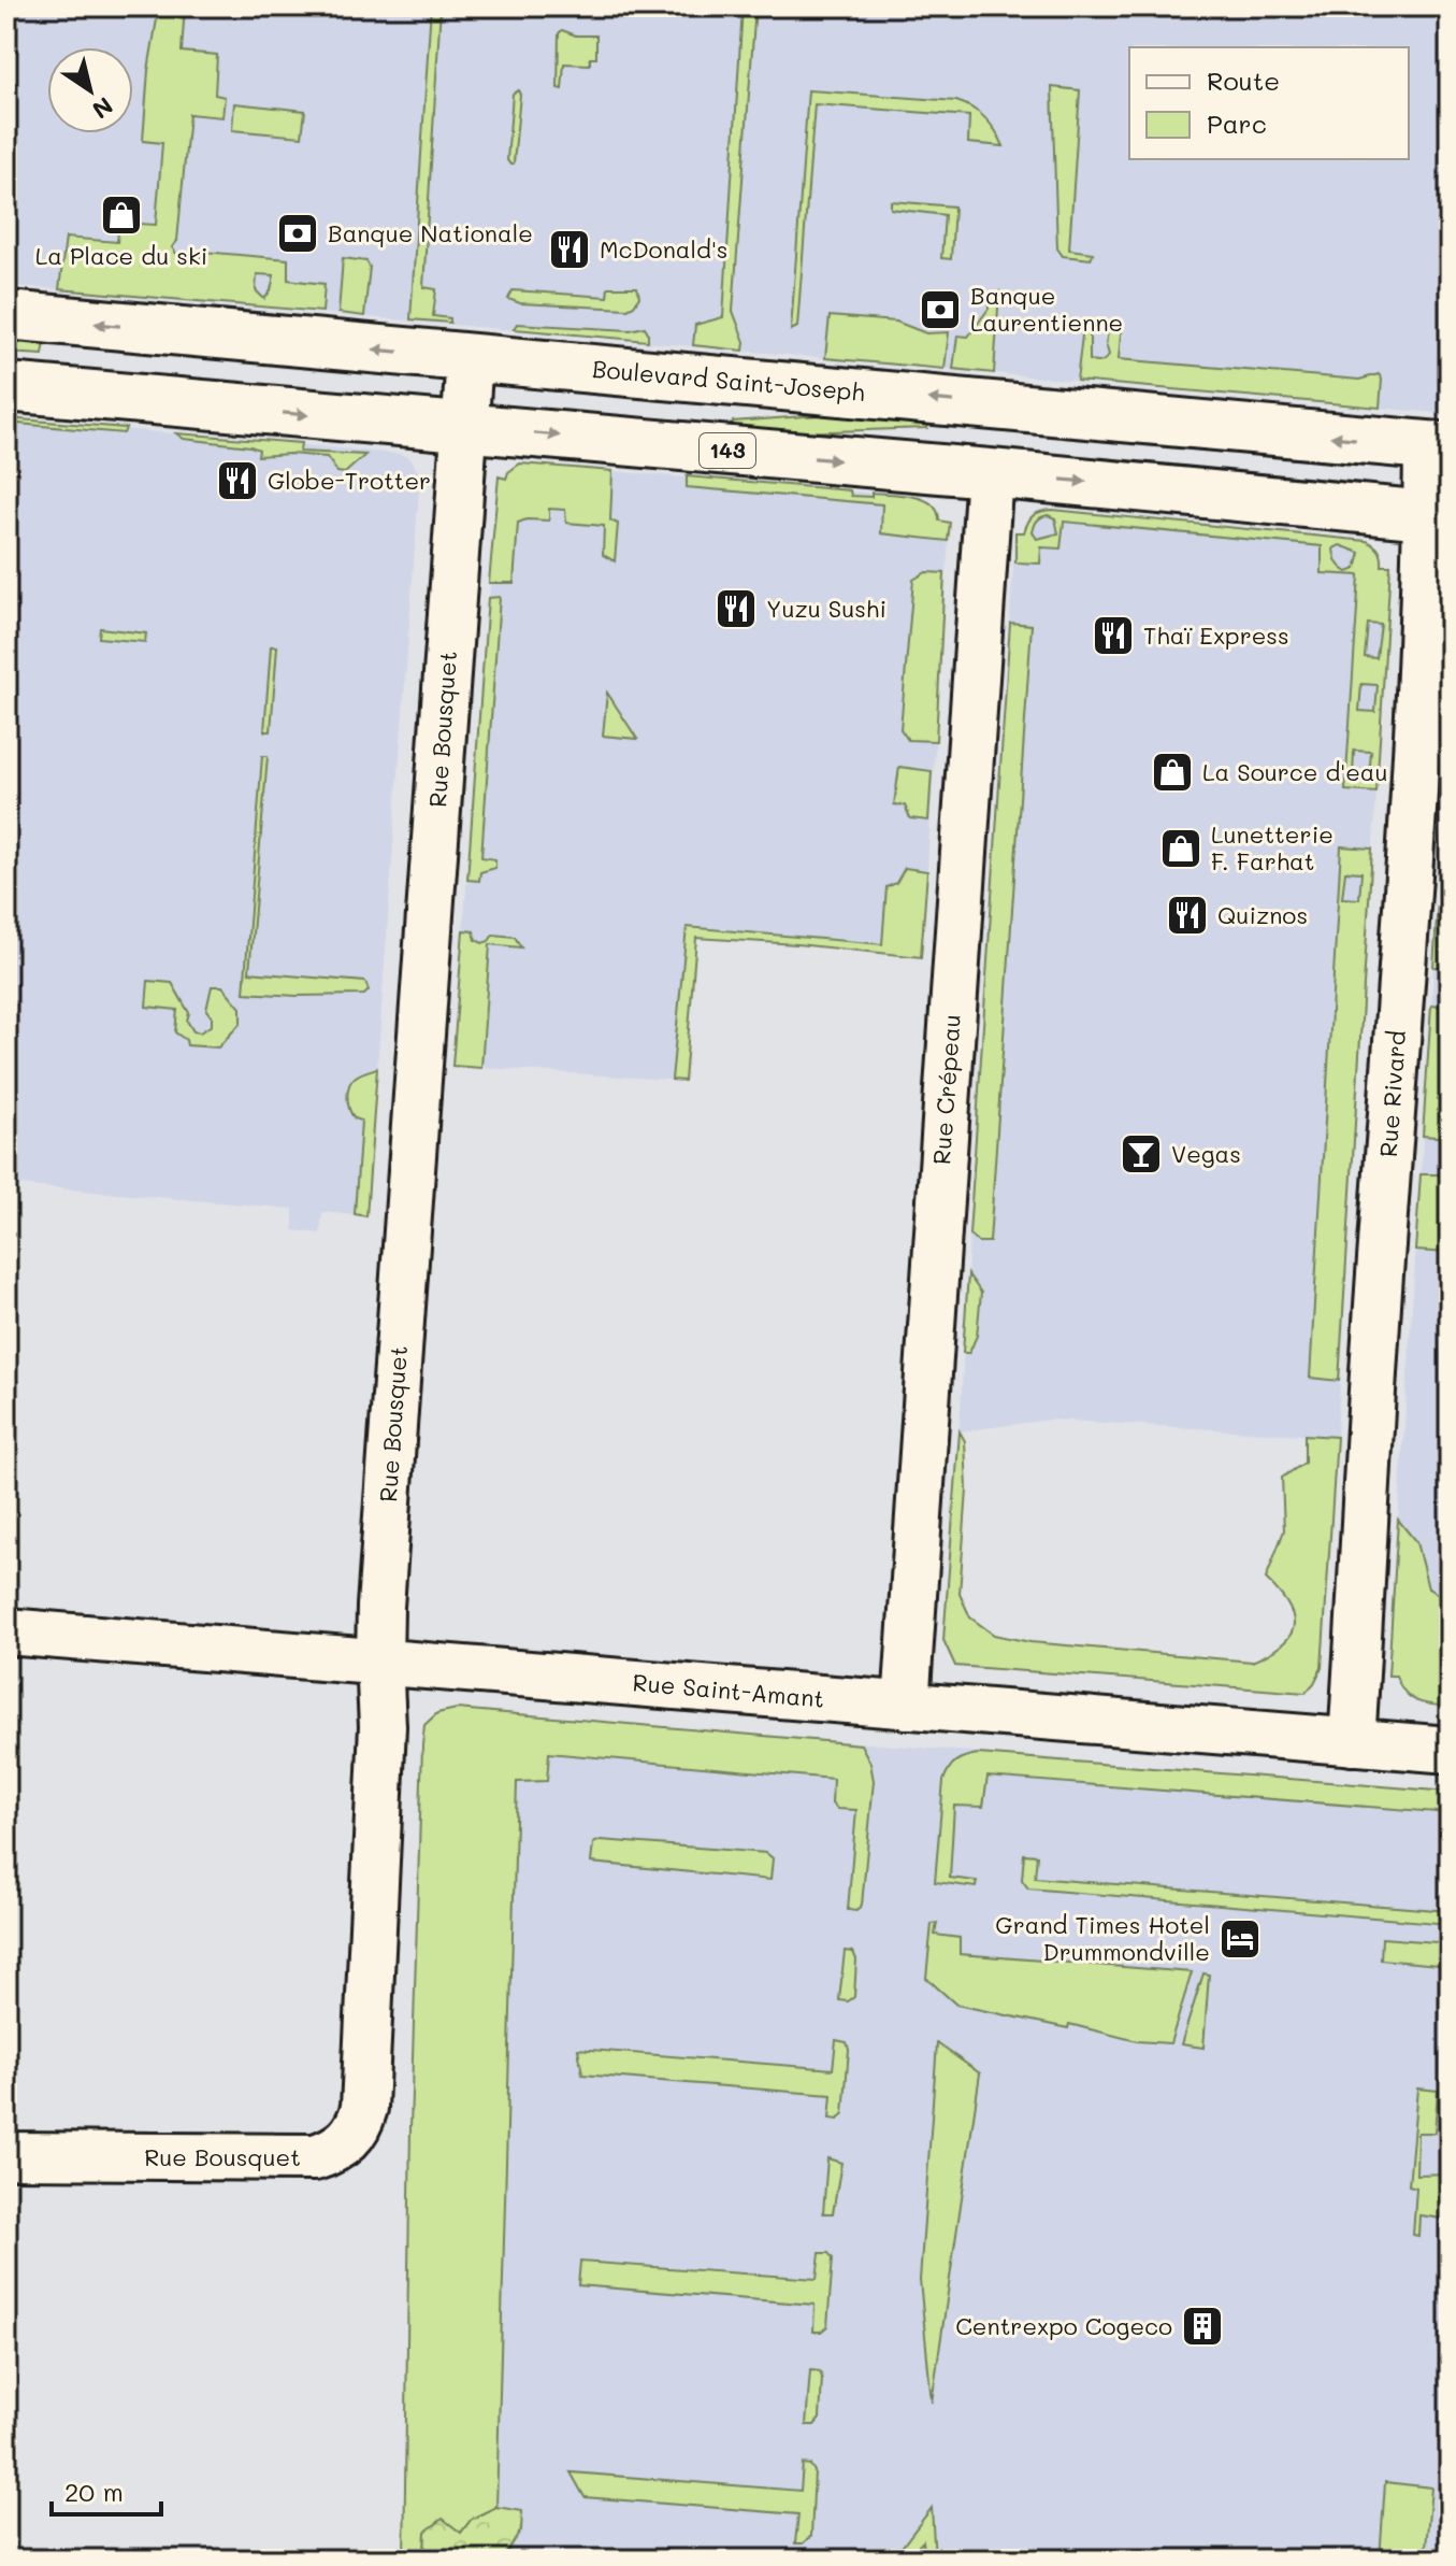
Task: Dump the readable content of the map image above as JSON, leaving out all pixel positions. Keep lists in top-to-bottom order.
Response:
{
  "streets": {
    "main road": ["Boulevard Saint-Joseph", "143"],
    "street": [
      "Rue Bousquet",
      "Rue Crépeau",
      "Rue Rivard",
      "Rue Saint-Amant"
    ]
  },
  "crossings": [
    ["Boulevard Saint-Joseph", "Rue Bousquet"],
    ["Boulevard Saint-Joseph", "Rue Rivard"],
    ["143", "Rue Bousquet"],
    ["143", "Rue Crépeau"],
    ["143", "Rue Rivard"],
    ["Rue Bousquet", "Rue Saint-Amant"],
    ["Rue Crépeau", "Rue Saint-Amant"],
    ["Rue Rivard", "Rue Saint-Amant"]
  ],
  "places": {
    "shop": ["La Place du ski", "La Source d'eau", "Lunetterie F. Farhat"],
    "bank": ["Banque Nationale", "Banque Laurentienne"],
    "restaurant": [
      "McDonald's",
      "Globe-Trotter",
      "Yuzu Sushi",
      "Thaï Express",
      "Quiznos"
    ],
    "bar": ["Vegas"],
    "hotel": ["Grand Times Hotel Drummondville"],
    "building": ["Centrexpo Cogeco"]
  },
  "legend": ["Route", "Parc"],
  "scale_bar": "20 m",
  "north": "bottom right"
}
